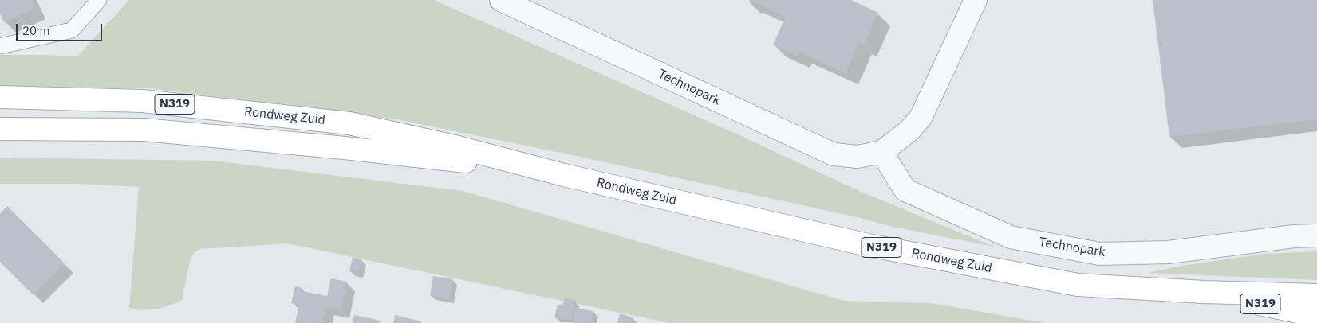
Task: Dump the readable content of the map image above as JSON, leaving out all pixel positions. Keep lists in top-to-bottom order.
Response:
{
  "streets": {
    "main road": ["N319", "Rondweg Zuid"],
    "street": ["Technopark"]
  },
  "scale_bar": "20 m"
}
